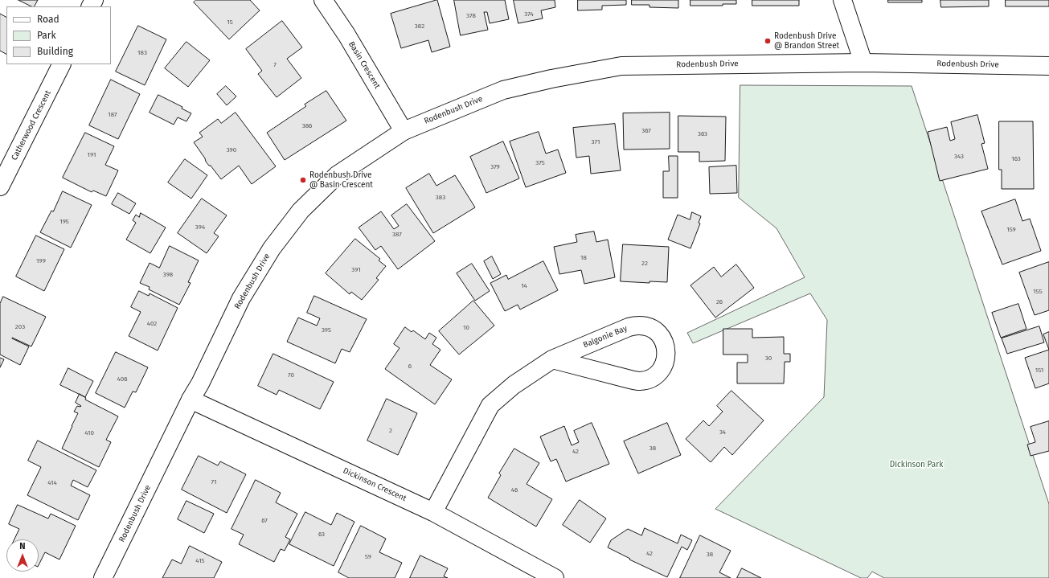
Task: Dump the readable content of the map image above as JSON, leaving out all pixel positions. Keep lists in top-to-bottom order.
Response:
{
  "streets": {
    "street": [
      "Rodenbush Drive",
      "Basin Crescent",
      "Catherwood Crescent",
      "Balgonie Bay",
      "Dickinson Crescent"
    ]
  },
  "crossings": [
    ["Rodenbush Drive", "Basin Crescent"],
    ["Rodenbush Drive", "Dickinson Crescent"],
    ["Balgonie Bay", "Dickinson Crescent"]
  ],
  "parks": ["Dickinson Park"],
  "places": ["Rodenbush Drive @ Brandon Street", "Rodenbush Drive @ Basin Crescent"],
  "house_numbers": [
    "374",
    "378",
    "15",
    "382",
    "183",
    "7",
    "187",
    "386",
    "367",
    "363",
    "371",
    "390",
    "191",
    "343",
    "163",
    "375",
    "379",
    "383",
    "195",
    "394",
    "159",
    "387",
    "18",
    "199",
    "22",
    "391",
    "398",
    "14",
    "155",
    "26",
    "402",
    "203",
    "10",
    "395",
    "30",
    "6",
    "151",
    "70",
    "406",
    "2",
    "34",
    "410",
    "38",
    "42",
    "71",
    "414",
    "46",
    "67",
    "63",
    "42",
    "38",
    "59",
    "415"
  ],
  "legend": ["Road", "Park", "Building"],
  "north": "top"
}
